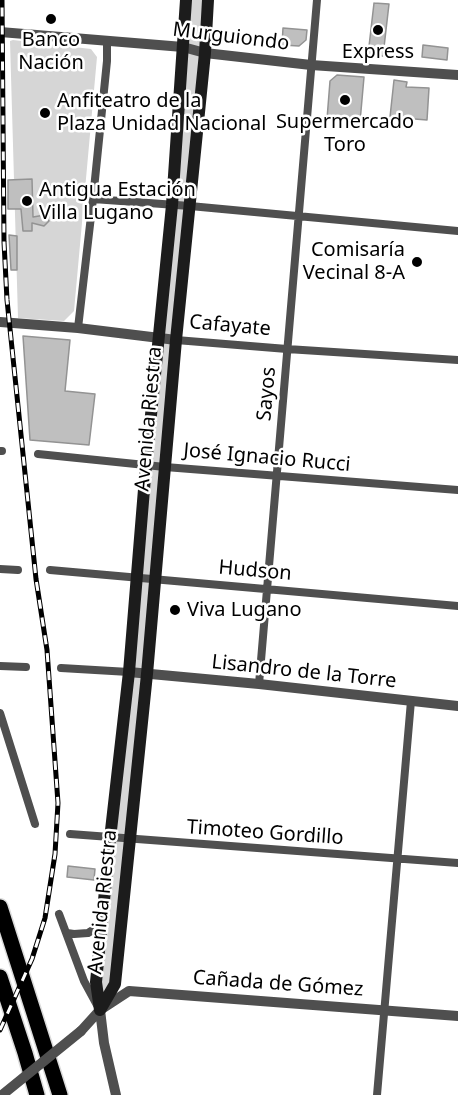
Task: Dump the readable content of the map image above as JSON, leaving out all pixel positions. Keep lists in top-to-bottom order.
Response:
{
  "streets": {
    "main road": ["Avenida Riestra"],
    "street": [
      "Murguiondo",
      "Cafayate",
      "Sayos",
      "José Ignacio Rucci",
      "Hudson",
      "Lisandro de la Torre",
      "Timoteo Gordillo",
      "Cañada de Gómez"
    ]
  },
  "crossings": [
    ["Murguiondo", "Sayos"],
    ["Murguiondo", "Avenida Riestra"],
    ["Cafayate", "Sayos"],
    ["Cafayate", "Avenida Riestra"],
    ["Sayos", "José Ignacio Rucci"],
    ["Sayos", "Hudson"],
    ["Sayos", "Lisandro de la Torre"],
    ["Avenida Riestra", "José Ignacio Rucci"],
    ["Avenida Riestra", "Hudson"],
    ["Avenida Riestra", "Lisandro de la Torre"],
    ["Avenida Riestra", "Timoteo Gordillo"],
    ["Avenida Riestra", "Cañada de Gómez"]
  ],
  "places": [
    "Banco Nación",
    "Express",
    "Supermercado Toro",
    "Anfiteatro de la Plaza Unidad Nacional",
    "Antigua Estación Villa Lugano",
    "Comisaría Vecinal 8-A",
    "Viva Lugano"
  ]
}
